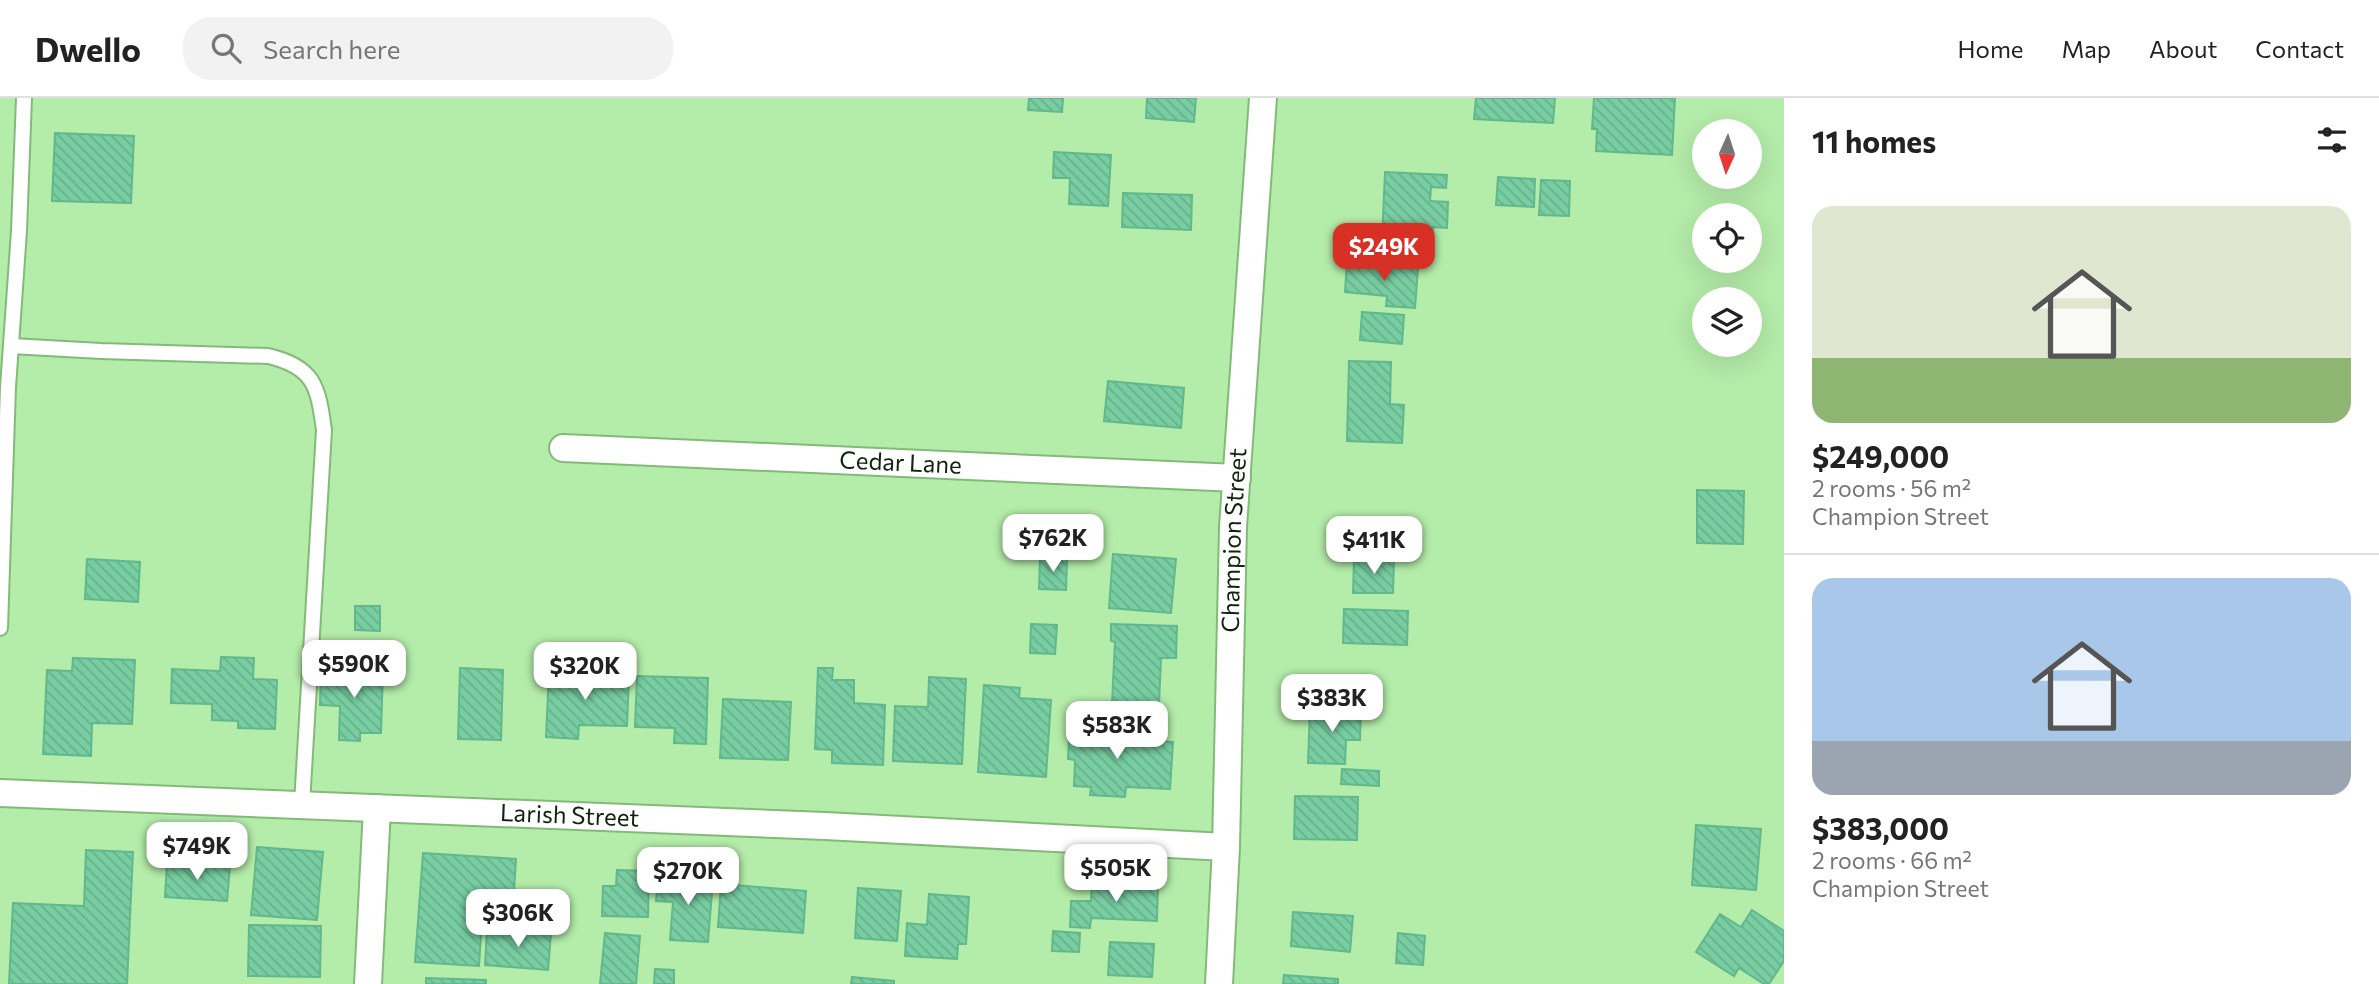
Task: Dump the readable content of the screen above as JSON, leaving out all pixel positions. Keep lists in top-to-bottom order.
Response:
{
  "streets": {
    "street": ["Cedar Lane", "Champion Street", "Larish Street"]
  },
  "crossings": [
    ["Cedar Lane", "Champion Street"],
    ["Champion Street", "Larish Street"]
  ],
  "north": "bottom",
  "page": {
    "header": "Dwello",
    "search": "Search here",
    "nav": [
      "Home",
      "Map",
      "About",
      "Contact"
    ],
    "heading": "11 homes",
    "list": [
      {
        "name": "$249,000",
        "note": "2 rooms · 56 m² · Champion Street"
      },
      {
        "name": "$383,000",
        "note": "2 rooms · 66 m² · Champion Street"
      }
    ],
    "price": [
      "$249K",
      "$762K",
      "$411K",
      "$590K",
      "$320K",
      "$383K",
      "$583K",
      "$749K",
      "$505K",
      "$270K",
      "$306K"
    ]
  }
}
